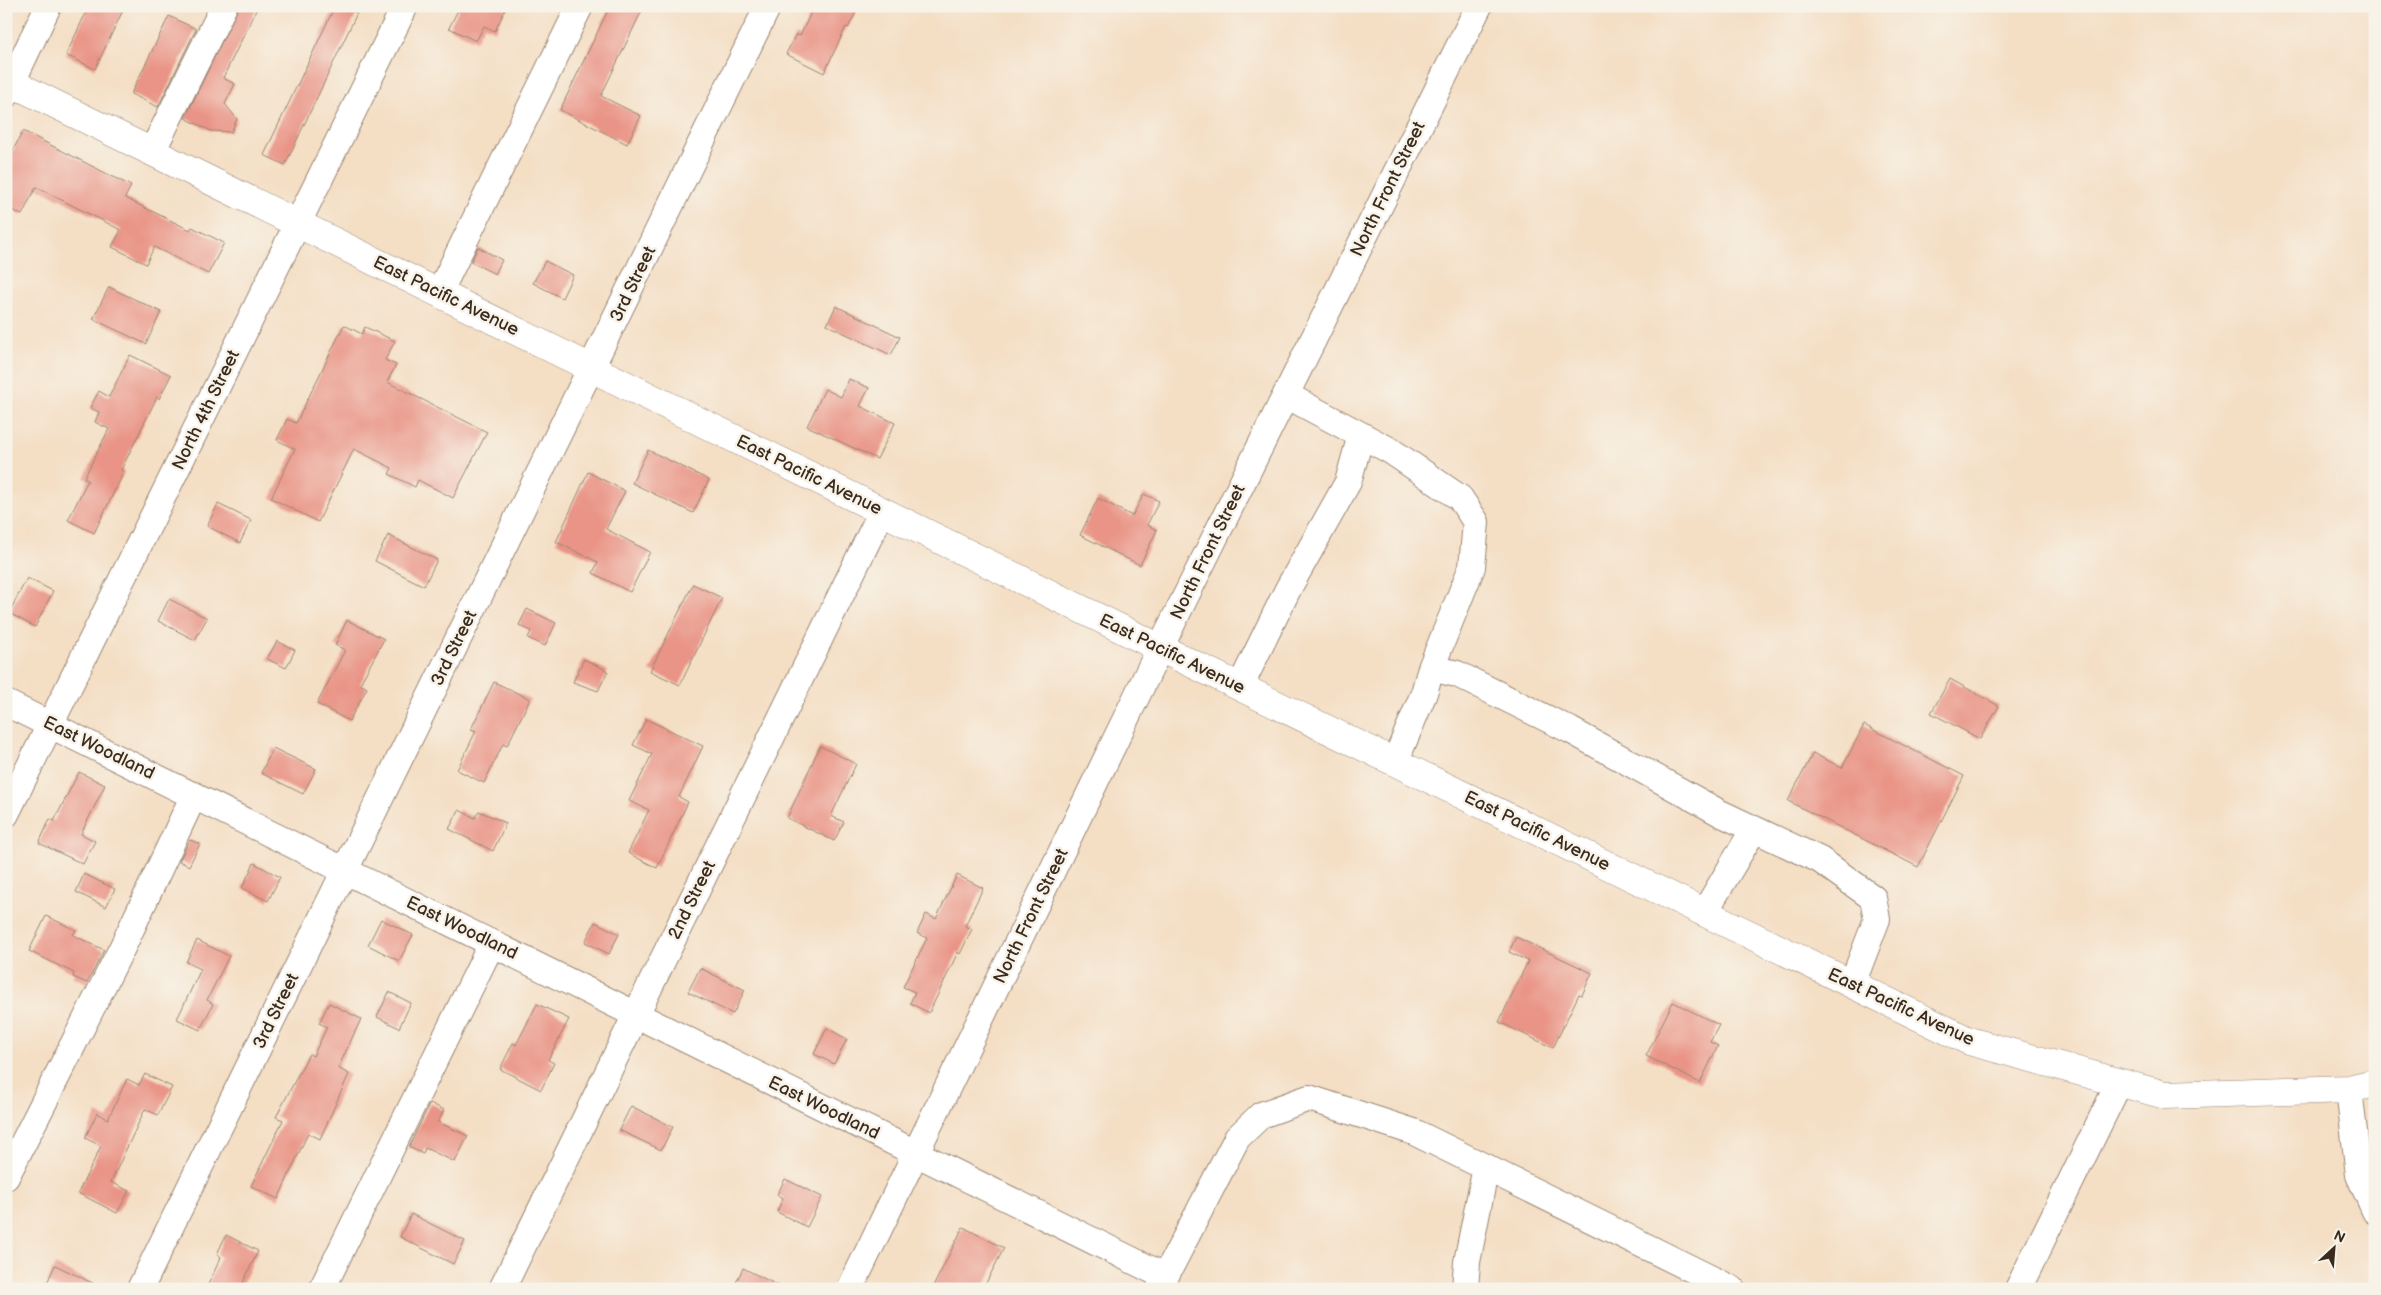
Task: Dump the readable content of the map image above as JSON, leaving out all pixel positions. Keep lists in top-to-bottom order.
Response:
{
  "streets": {
    "main road": ["East Pacific Avenue"],
    "street": [
      "North Front Street",
      "3rd Street",
      "North 4th Street",
      "East Woodland",
      "2nd Street"
    ]
  },
  "crossings": [
    ["North Front Street", "East Pacific Avenue"],
    ["North Front Street", "East Woodland"],
    ["3rd Street", "East Pacific Avenue"],
    ["3rd Street", "East Woodland"],
    ["East Pacific Avenue", "North 4th Street"],
    ["East Pacific Avenue", "2nd Street"],
    ["North 4th Street", "East Woodland"],
    ["East Woodland", "2nd Street"]
  ],
  "north": "top right"
}
